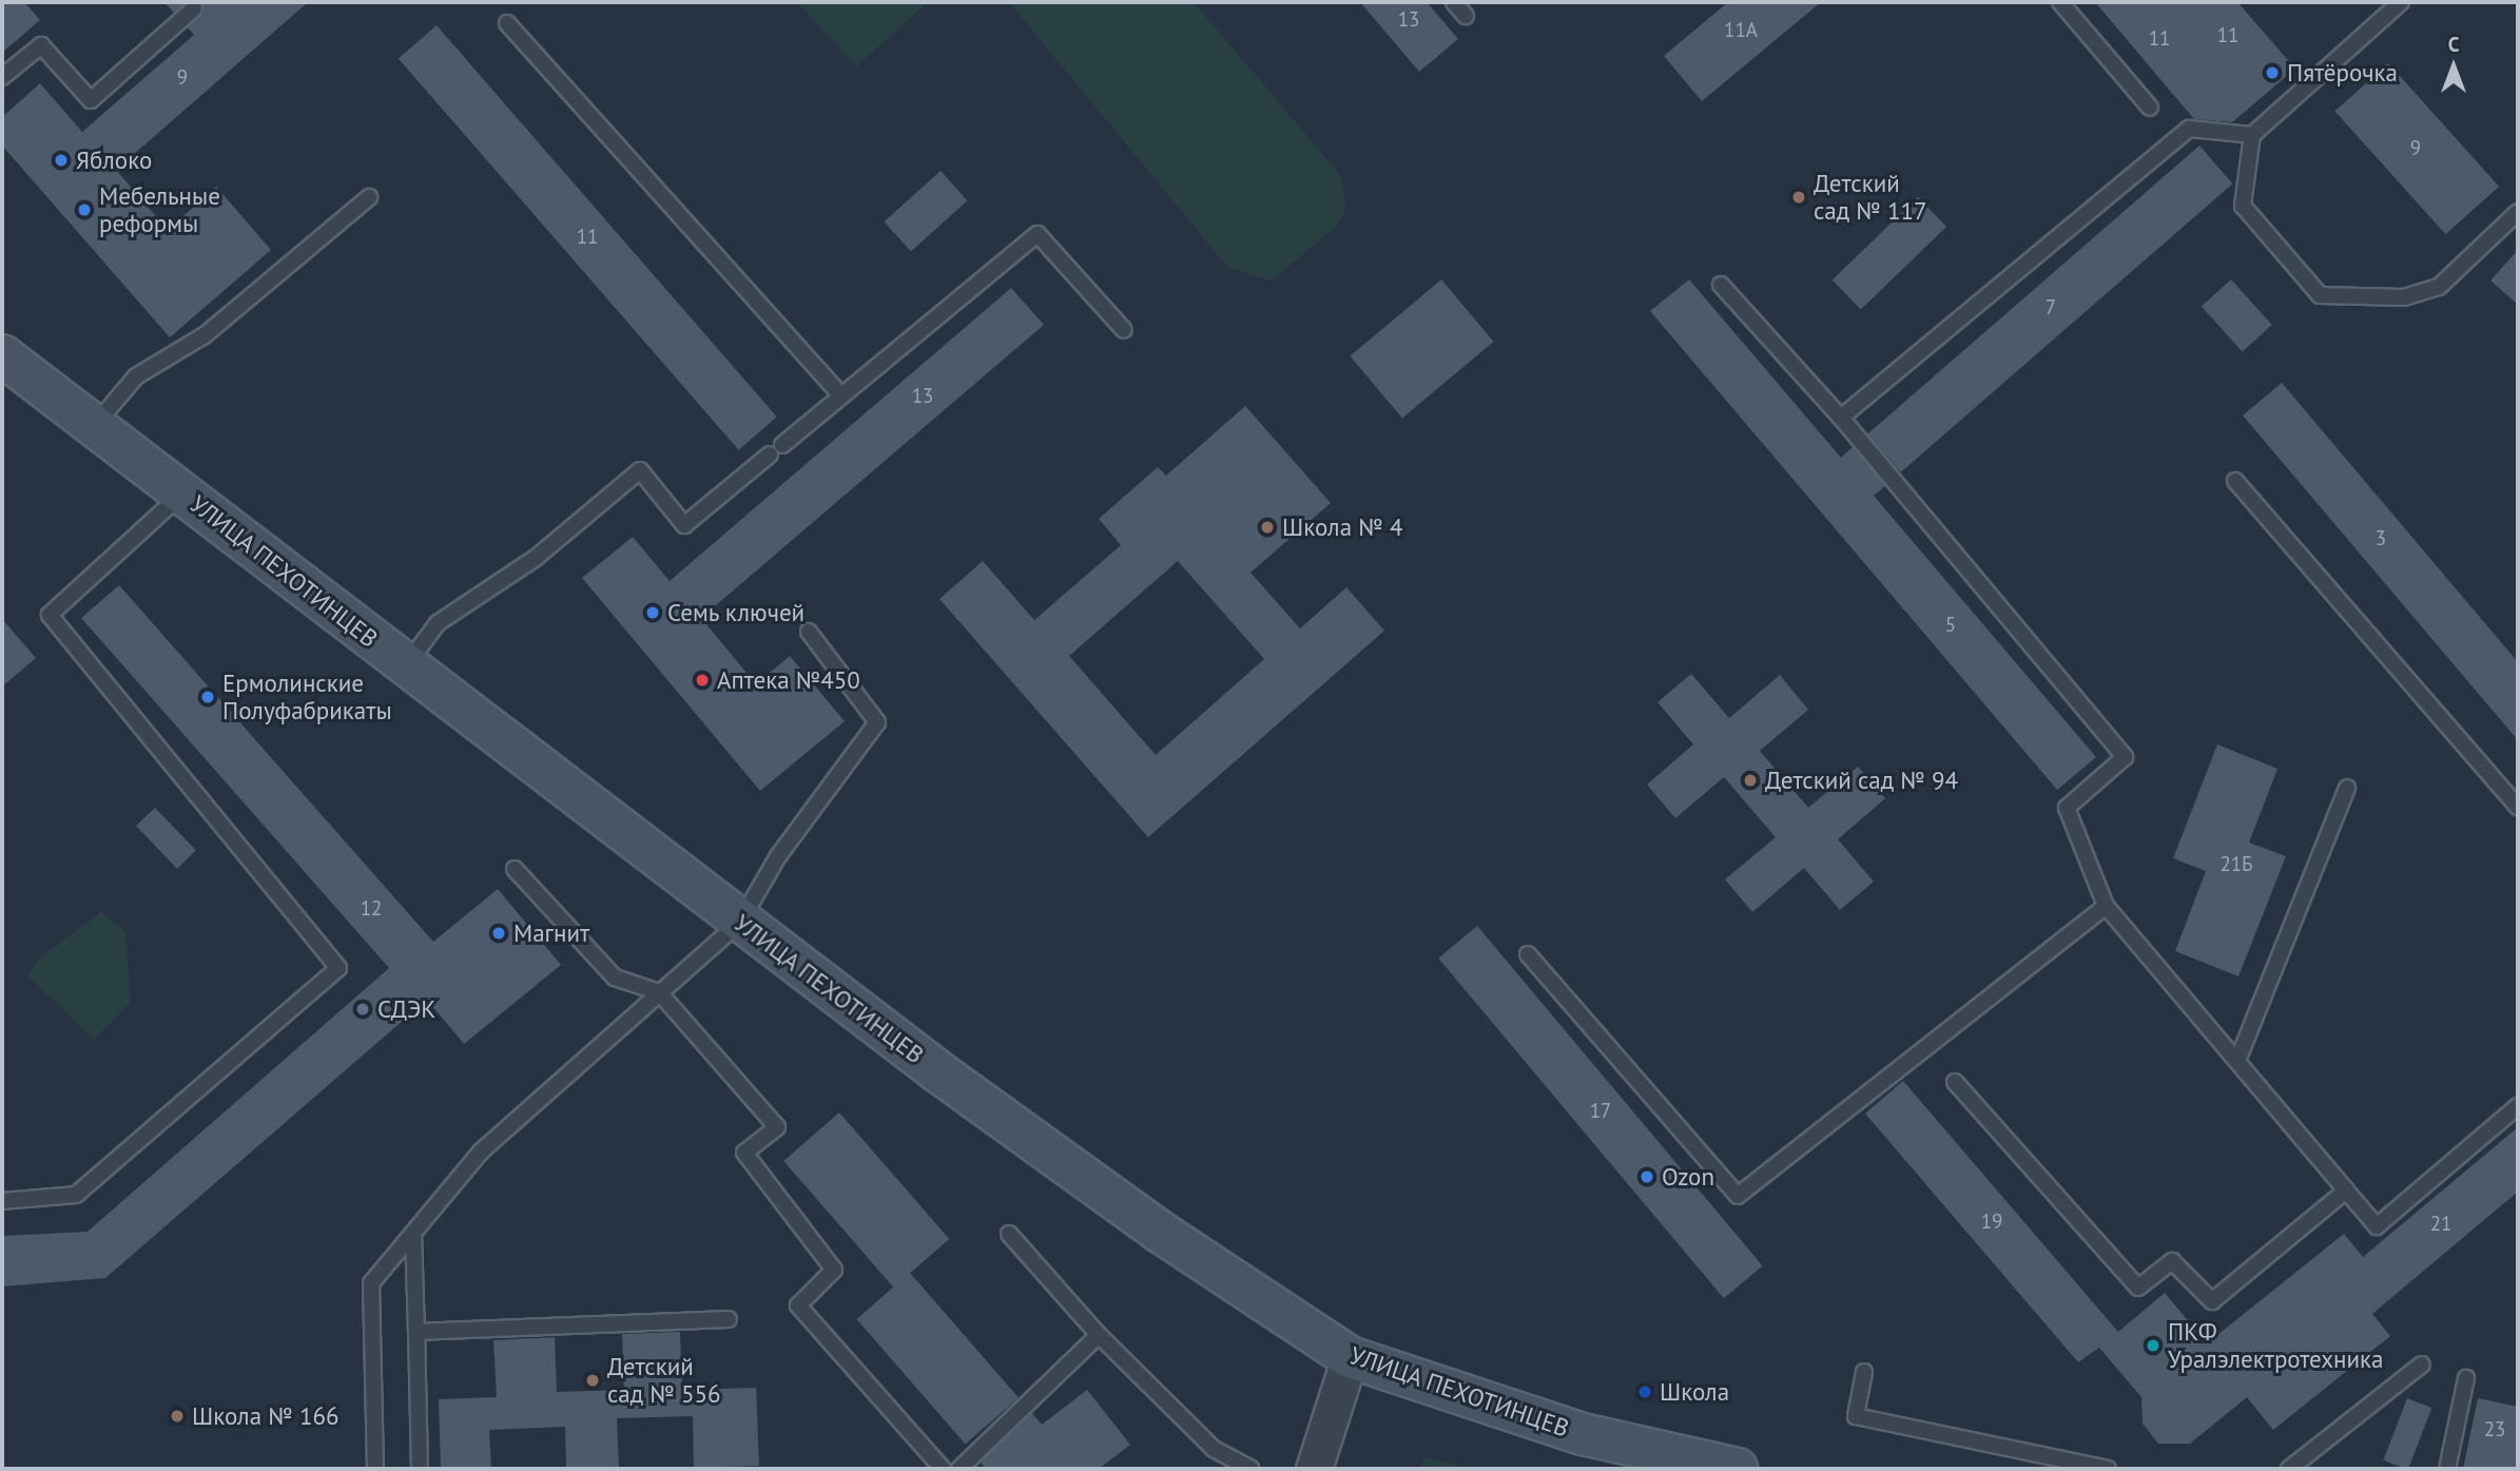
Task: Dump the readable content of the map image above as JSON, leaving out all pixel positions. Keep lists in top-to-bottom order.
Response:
{
  "streets": {
    "main road": ["УЛИЦА ПЕХОТИНЦЕВ"]
  },
  "places": [
    "Пятёрочка",
    "Яблоко",
    "Детский сад № 117",
    "Мебельные реформы",
    "Школа № 4",
    "Семь ключей",
    "Аптека №450",
    "Ермолинские Полуфабрикаты",
    "Детский сад № 94",
    "Магнит",
    "СДЭК",
    "Ozon",
    "ПКФ Уралэлектротехника",
    "Детский сад № 556",
    "Школа",
    "Школа № 166"
  ],
  "house_numbers": [
    "13",
    "11А",
    "11",
    "11",
    "9",
    "9",
    "11",
    "7",
    "13",
    "3",
    "5",
    "21Б",
    "12",
    "17",
    "19",
    "21",
    "23"
  ],
  "north": "top"
}
